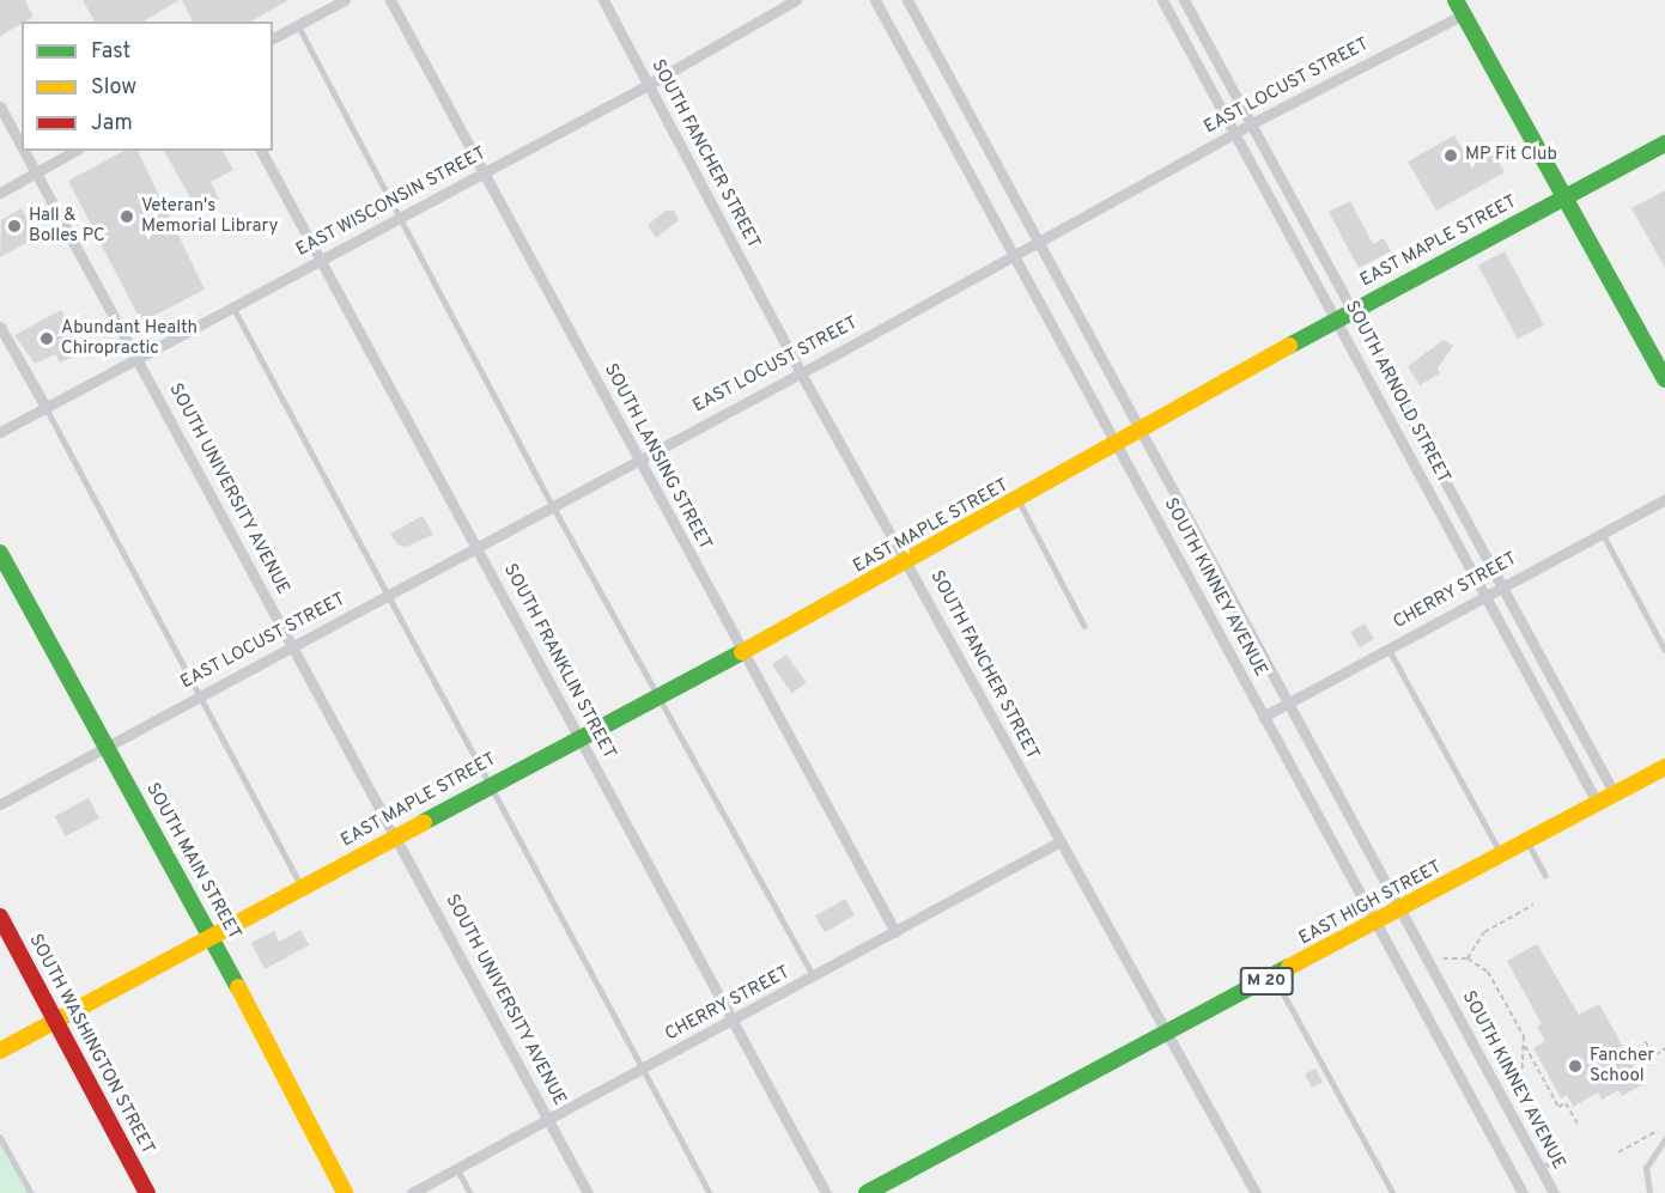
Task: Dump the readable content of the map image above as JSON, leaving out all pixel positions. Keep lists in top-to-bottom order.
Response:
{
  "streets": {
    "street": [
      "EAST LOCUST STREET",
      "SOUTH FANCHER STREET",
      "EAST WISCONSIN STREET",
      "EAST MAPLE STREET",
      "SOUTH ARNOLD STREET",
      "SOUTH LANSING STREET",
      "SOUTH UNIVERSITY AVENUE",
      "SOUTH KINNEY AVENUE",
      "CHERRY STREET",
      "SOUTH FRANKLIN STREET",
      "SOUTH MAIN STREET",
      "EAST HIGH STREET",
      "M 20",
      "SOUTH WASHINGTON STREET"
    ]
  },
  "crossings": [
    ["EAST LOCUST STREET", "SOUTH FANCHER STREET"],
    ["EAST LOCUST STREET", "SOUTH ARNOLD STREET"],
    ["EAST LOCUST STREET", "SOUTH LANSING STREET"],
    ["EAST LOCUST STREET", "SOUTH UNIVERSITY AVENUE"],
    ["EAST LOCUST STREET", "SOUTH KINNEY AVENUE"],
    ["EAST LOCUST STREET", "SOUTH FRANKLIN STREET"],
    ["EAST LOCUST STREET", "SOUTH MAIN STREET"],
    ["SOUTH FANCHER STREET", "EAST WISCONSIN STREET"],
    ["SOUTH FANCHER STREET", "EAST MAPLE STREET"],
    ["SOUTH FANCHER STREET", "CHERRY STREET"],
    ["SOUTH FANCHER STREET", "EAST HIGH STREET"],
    ["EAST WISCONSIN STREET", "SOUTH LANSING STREET"],
    ["EAST WISCONSIN STREET", "SOUTH UNIVERSITY AVENUE"],
    ["EAST WISCONSIN STREET", "SOUTH FRANKLIN STREET"],
    ["EAST MAPLE STREET", "SOUTH ARNOLD STREET"],
    ["EAST MAPLE STREET", "SOUTH LANSING STREET"],
    ["EAST MAPLE STREET", "SOUTH UNIVERSITY AVENUE"],
    ["EAST MAPLE STREET", "SOUTH KINNEY AVENUE"],
    ["EAST MAPLE STREET", "SOUTH FRANKLIN STREET"],
    ["EAST MAPLE STREET", "SOUTH MAIN STREET"],
    ["EAST MAPLE STREET", "SOUTH WASHINGTON STREET"],
    ["SOUTH ARNOLD STREET", "CHERRY STREET"],
    ["SOUTH ARNOLD STREET", "EAST HIGH STREET"],
    ["SOUTH LANSING STREET", "CHERRY STREET"],
    ["SOUTH UNIVERSITY AVENUE", "CHERRY STREET"],
    ["SOUTH KINNEY AVENUE", "CHERRY STREET"],
    ["SOUTH KINNEY AVENUE", "EAST HIGH STREET"],
    ["CHERRY STREET", "SOUTH FRANKLIN STREET"]
  ],
  "places": [
    "MP Fit Club",
    "Veteran's Memorial Library",
    "Hall & Bolles PC",
    "Abundant Health Chiropractic",
    "Fancher School"
  ],
  "legend": ["Fast", "Slow", "Jam"]
}
